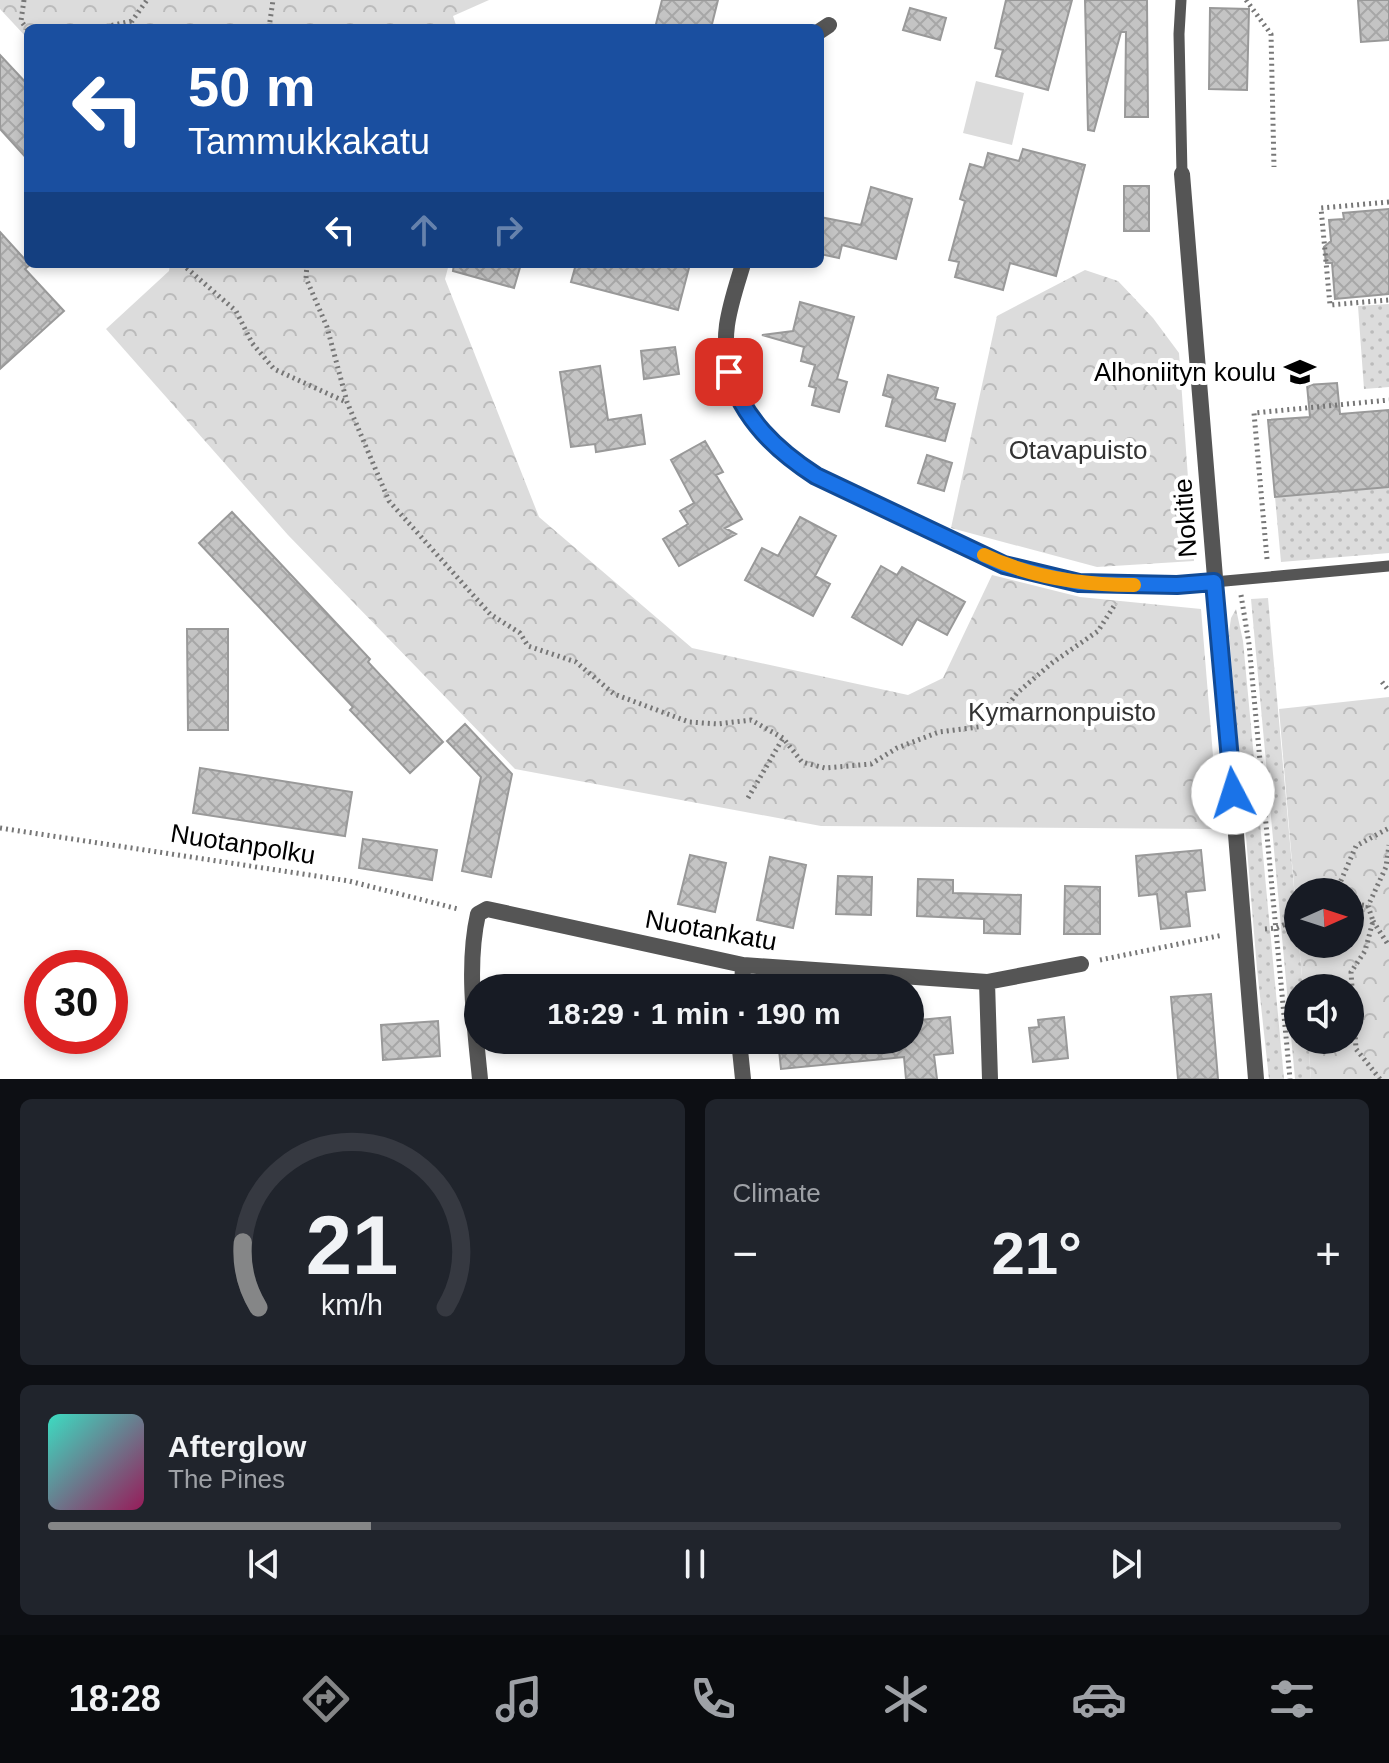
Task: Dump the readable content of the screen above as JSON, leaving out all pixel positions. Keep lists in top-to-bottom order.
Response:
{
  "streets": {
    "street": ["Nokitie", "Nuotankatu"],
    "path": ["Nuotanpolku"]
  },
  "crossings": [
    ["Nuotanpolku", "Nuotankatu"]
  ],
  "parks": ["Otavapuisto", "Kymarnonpuisto"],
  "places": {
    "school or university": ["Alhoniityn koulu"]
  },
  "north": "right",
  "page": {
    "turn": ["50 m", "Tammukkakatu"],
    "limit": "30",
    "trip": "18:29 · 1 min · 190 m",
    "tile": "Climate",
    "heat": ["−", "21°", "+"],
    "song": ["Afterglow", "The Pines"],
    "tabs": "18:28",
    "gauge": ["21", "km/h"]
  }
}
